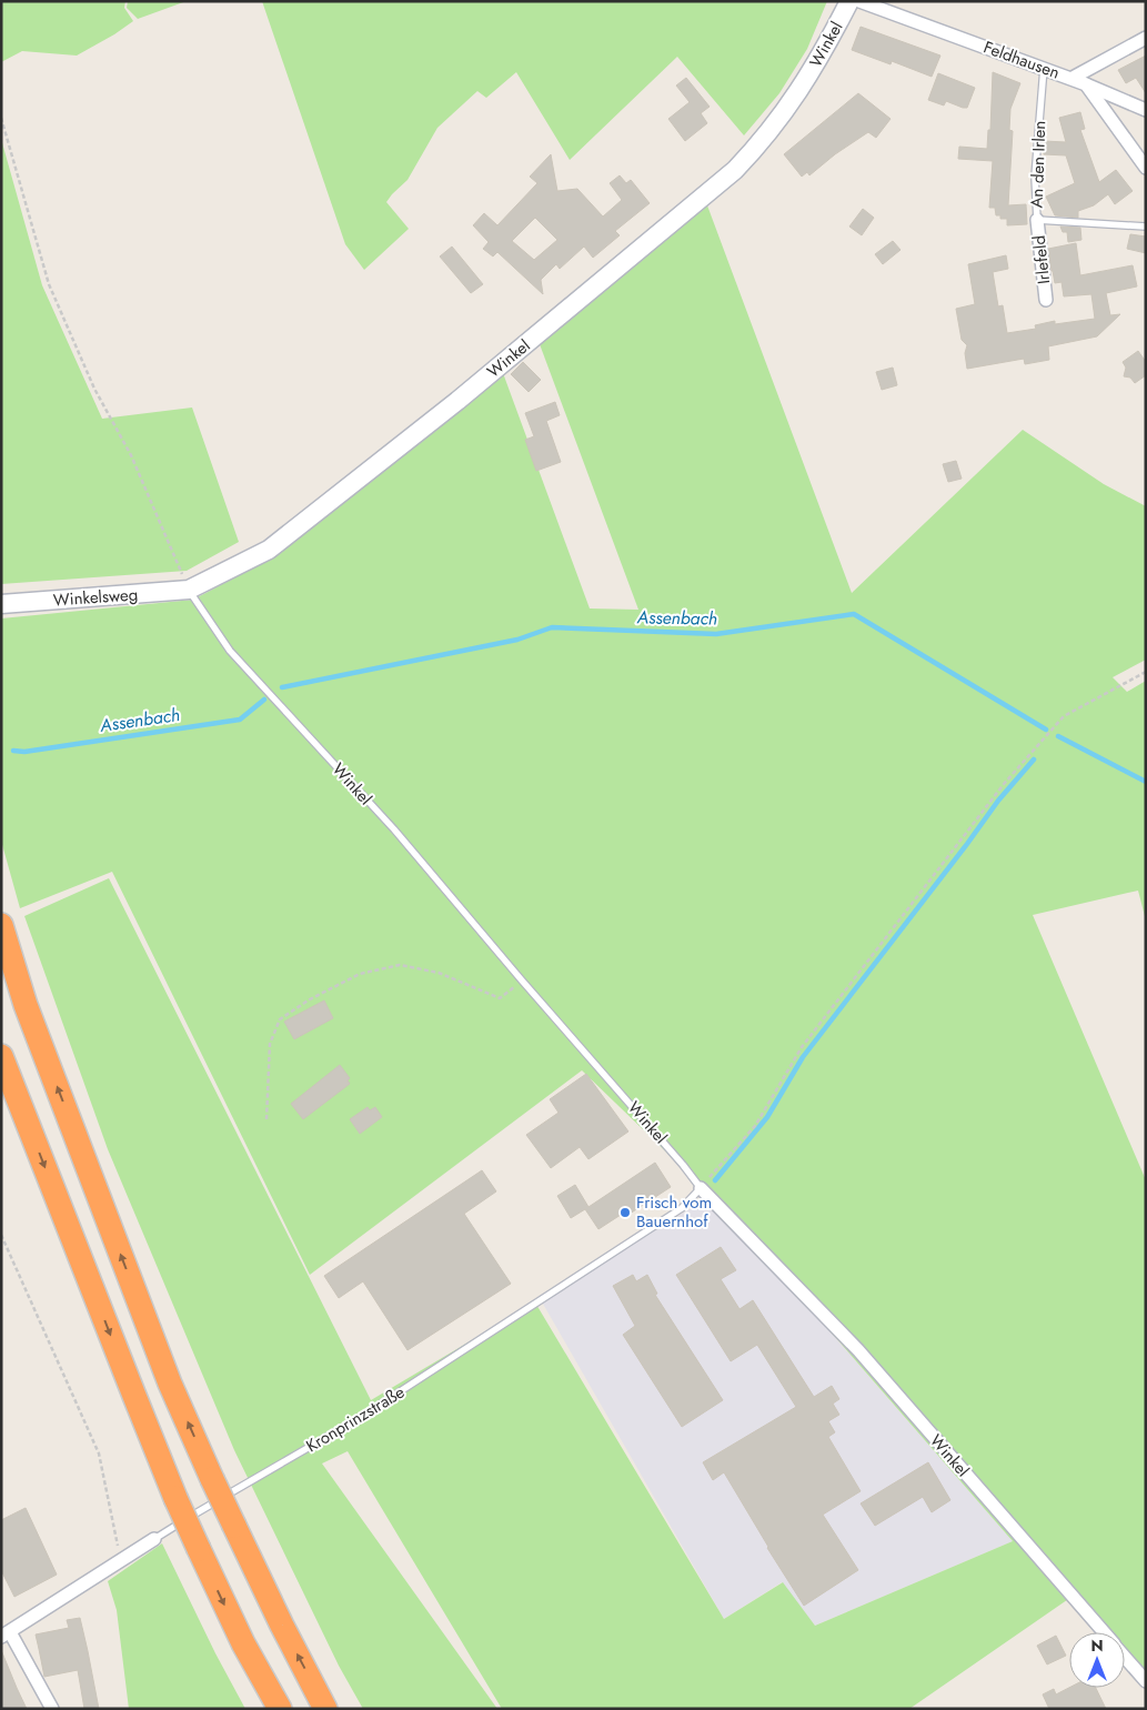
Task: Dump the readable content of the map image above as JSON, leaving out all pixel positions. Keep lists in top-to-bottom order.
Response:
{
  "streets": {
    "street": [
      "Winkel",
      "Feldhausen",
      "Irlefeld",
      "Winkelsweg",
      "Kronprinzstraße"
    ],
    "lane": ["An den Irlen"]
  },
  "crossings": [
    ["Winkel", "Winkelsweg"],
    ["Winkel", "Kronprinzstraße"],
    ["Feldhausen", "An den Irlen"],
    ["An den Irlen", "Irlefeld"]
  ],
  "water": ["Assenbach"],
  "places": ["Frisch vom Bauernhof"],
  "north": "top"
}
